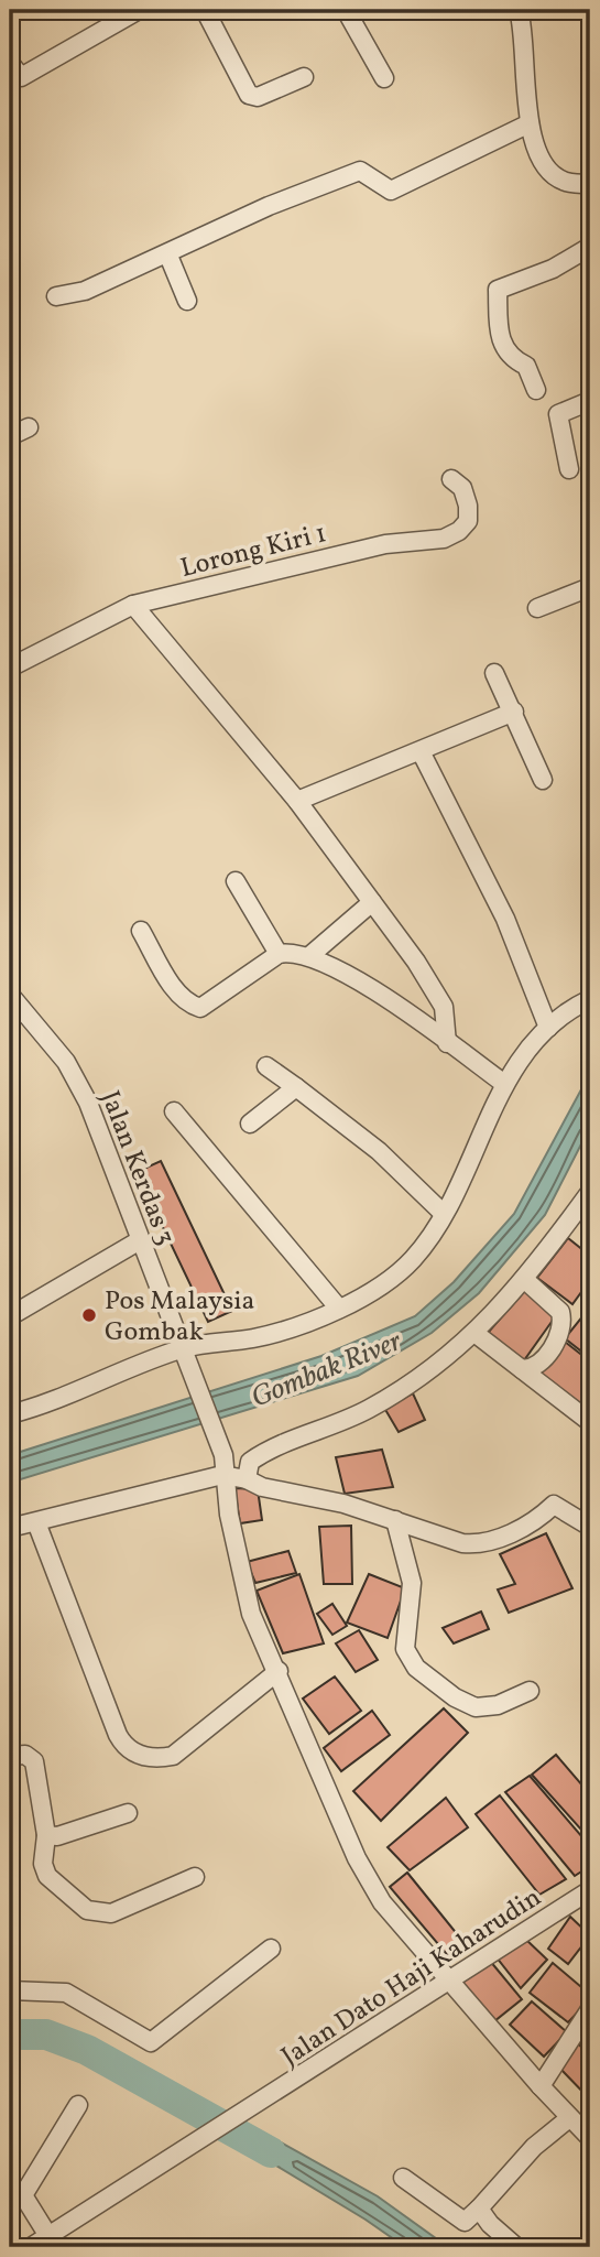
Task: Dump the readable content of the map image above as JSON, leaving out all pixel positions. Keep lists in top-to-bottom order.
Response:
{
  "streets": {
    "street": ["Lorong Kiri 1", "Jalan Kerdas 3", "Jalan Dato Haji Kaharudin"]
  },
  "water": ["Gombak River"],
  "places": ["Pos Malaysia Gombak"]
}
